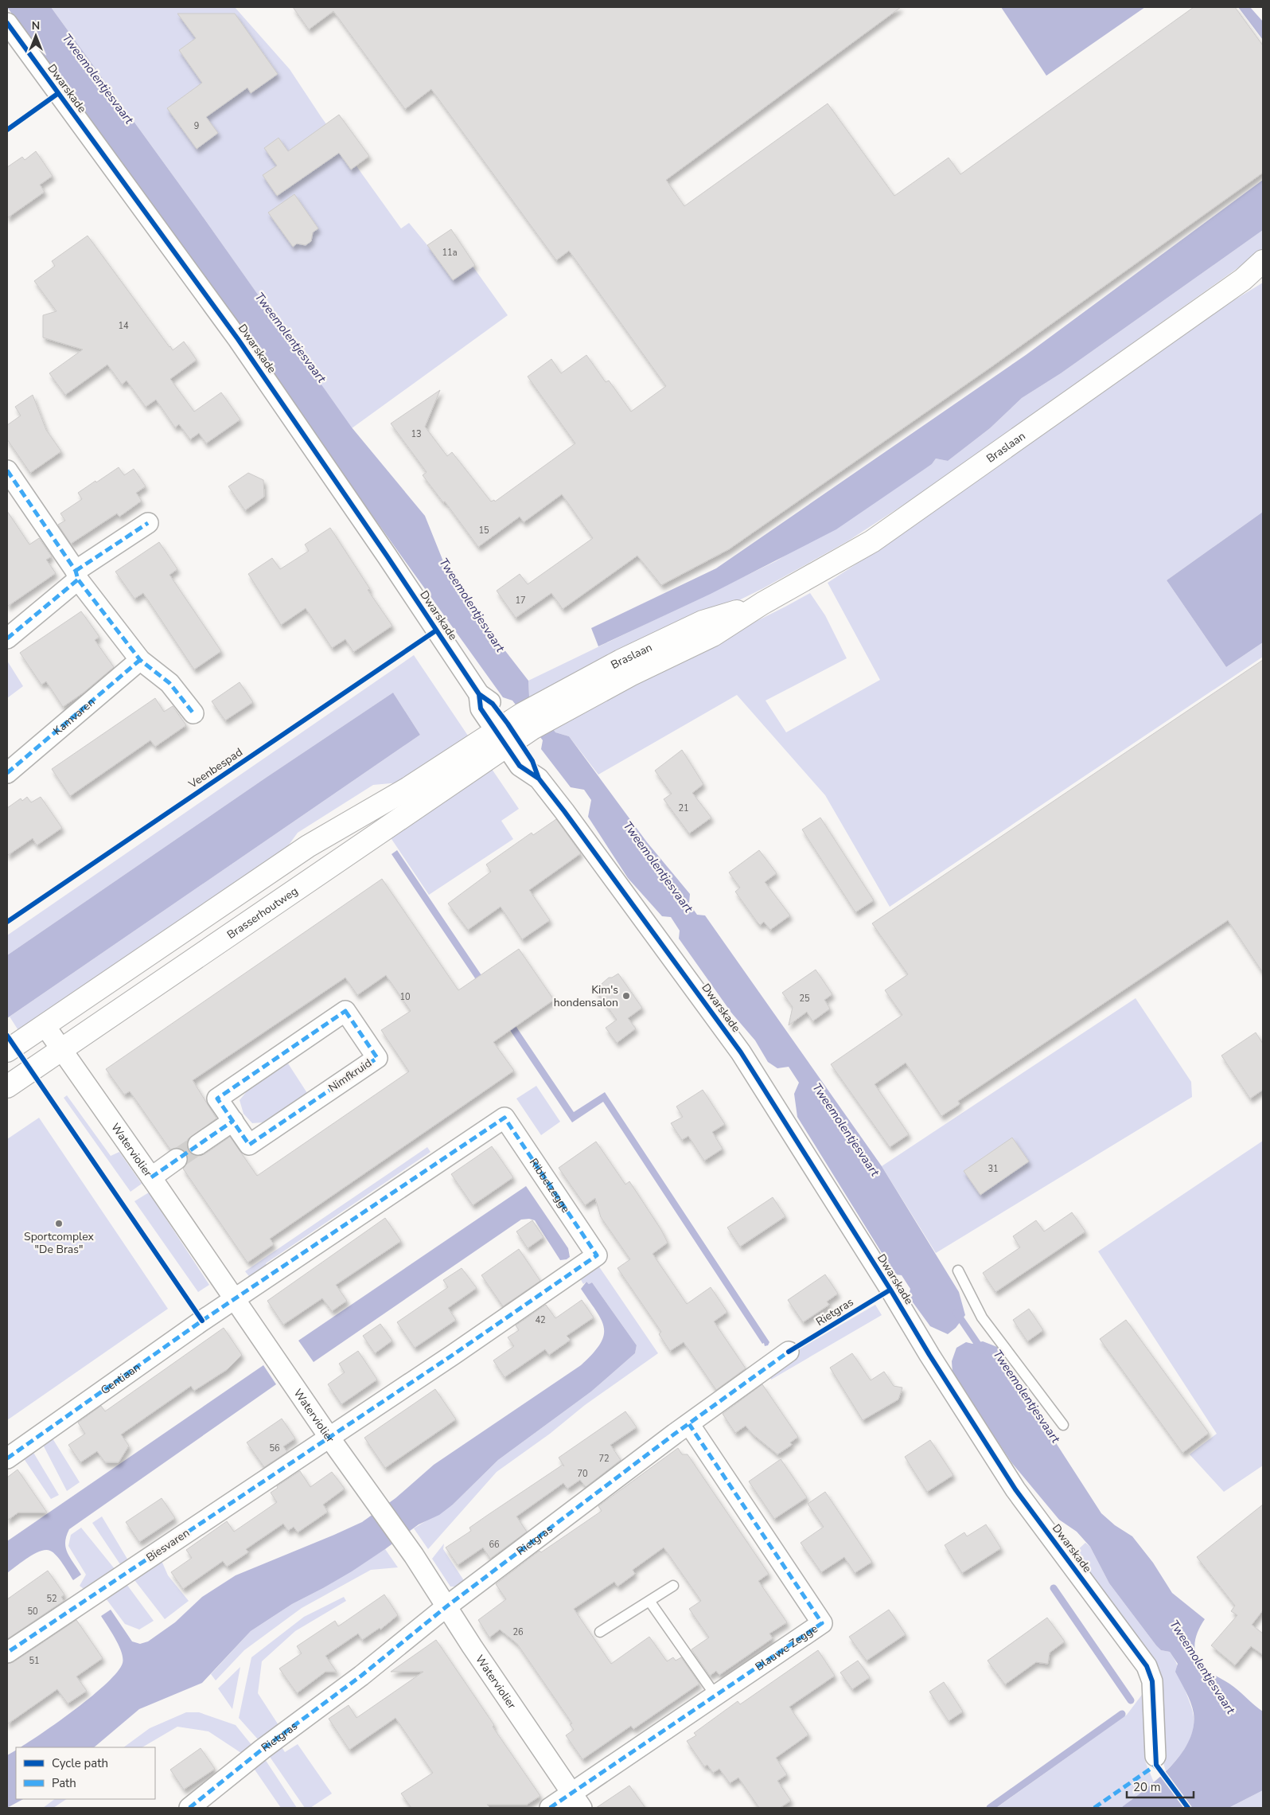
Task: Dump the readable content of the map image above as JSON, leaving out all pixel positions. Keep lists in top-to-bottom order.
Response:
{
  "streets": {
    "main road": ["Braslaan", "Brasserhoutweg"],
    "street": [
      "Dwarskade",
      "Kamvaren",
      "Nimfkruid",
      "Waterviolier",
      "Ribbelzegge",
      "Rietgras",
      "Gentiaan",
      "Biesvaren",
      "Blauwe Zegge"
    ],
    "cycle path": ["Veenbespad"]
  },
  "crossings": [
    ["Dwarskade", "Braslaan"],
    ["Dwarskade", "Brasserhoutweg"],
    ["Braslaan", "Brasserhoutweg"],
    ["Brasserhoutweg", "Waterviolier"],
    ["Waterviolier", "Ribbelzegge"],
    ["Waterviolier", "Rietgras"],
    ["Waterviolier", "Gentiaan"],
    ["Waterviolier", "Biesvaren"],
    ["Waterviolier", "Blauwe Zegge"],
    ["Ribbelzegge", "Gentiaan"],
    ["Ribbelzegge", "Biesvaren"],
    ["Rietgras", "Blauwe Zegge"]
  ],
  "water": ["Tweemolentjesvaart"],
  "places": ["Kim's hondensalon", "Sportcomplex \"De Bras\""],
  "house_numbers": [
    "9",
    "11a",
    "14",
    "13",
    "15",
    "17",
    "21",
    "10",
    "25",
    "31",
    "42",
    "56",
    "72",
    "70",
    "66",
    "52",
    "50",
    "26",
    "51"
  ],
  "legend": ["Cycle path", "Path"],
  "scale_bar": "20 m",
  "north": "top"
}
